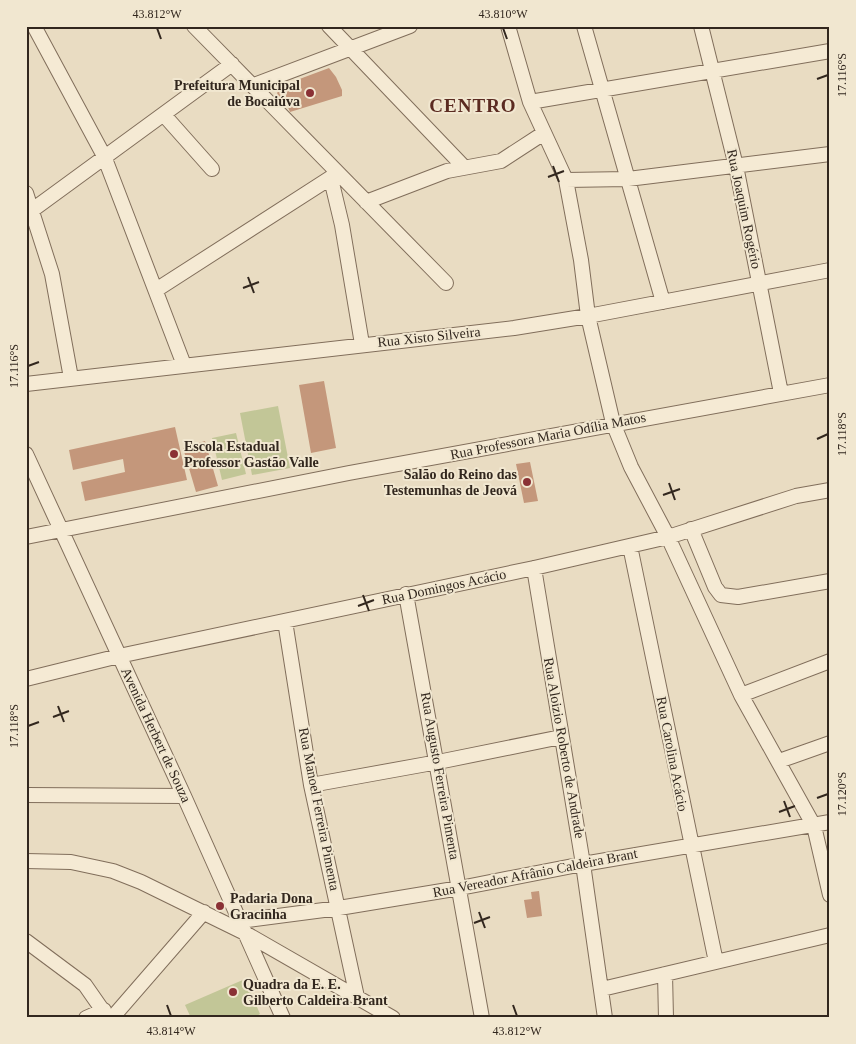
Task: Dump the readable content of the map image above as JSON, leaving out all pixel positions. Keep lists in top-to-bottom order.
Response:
{
  "streets": {
    "street": [
      "Rua Joaquim Rogério",
      "Rua Xisto Silveira",
      "Rua Professora Maria Odília Matos",
      "Rua Domingos Acácio",
      "Avenida Herbert de Souza",
      "Rua Aloizio Roberto de Andrade",
      "Rua Carolina Acácio",
      "Rua Augusto Ferreira Pimenta",
      "Rua Manoel Ferreira Pimenta",
      "Rua Vereador Afrânio Caldeira Brant"
    ]
  },
  "crossings": [
    ["Rua Joaquim Rogério", "Rua Xisto Silveira"],
    ["Rua Joaquim Rogério", "Rua Professora Maria Odília Matos"],
    ["Rua Professora Maria Odília Matos", "Avenida Herbert de Souza"],
    ["Rua Domingos Acácio", "Avenida Herbert de Souza"],
    ["Rua Domingos Acácio", "Rua Aloizio Roberto de Andrade"],
    ["Rua Domingos Acácio", "Rua Carolina Acácio"],
    ["Rua Domingos Acácio", "Rua Augusto Ferreira Pimenta"],
    ["Rua Domingos Acácio", "Rua Manoel Ferreira Pimenta"],
    ["Avenida Herbert de Souza", "Rua Vereador Afrânio Caldeira Brant"],
    ["Rua Aloizio Roberto de Andrade", "Rua Vereador Afrânio Caldeira Brant"],
    ["Rua Carolina Acácio", "Rua Vereador Afrânio Caldeira Brant"],
    ["Rua Augusto Ferreira Pimenta", "Rua Vereador Afrânio Caldeira Brant"],
    ["Rua Manoel Ferreira Pimenta", "Rua Vereador Afrânio Caldeira Brant"]
  ],
  "districts": ["CENTRO"],
  "places": [
    "Prefeitura Municipal de Bocaiúva",
    "Escola Estadual Professor Gastão Valle",
    "Salão do Reino das Testemunhas de Jeová",
    "Padaria Dona Gracinha",
    "Quadra da E. E. Gilberto Caldeira Brant"
  ],
  "coordinates": [
    "43.812°W",
    "43.810°W",
    "17.116°S",
    "17.118°S",
    "17.120°S",
    "43.814°W"
  ]
}
